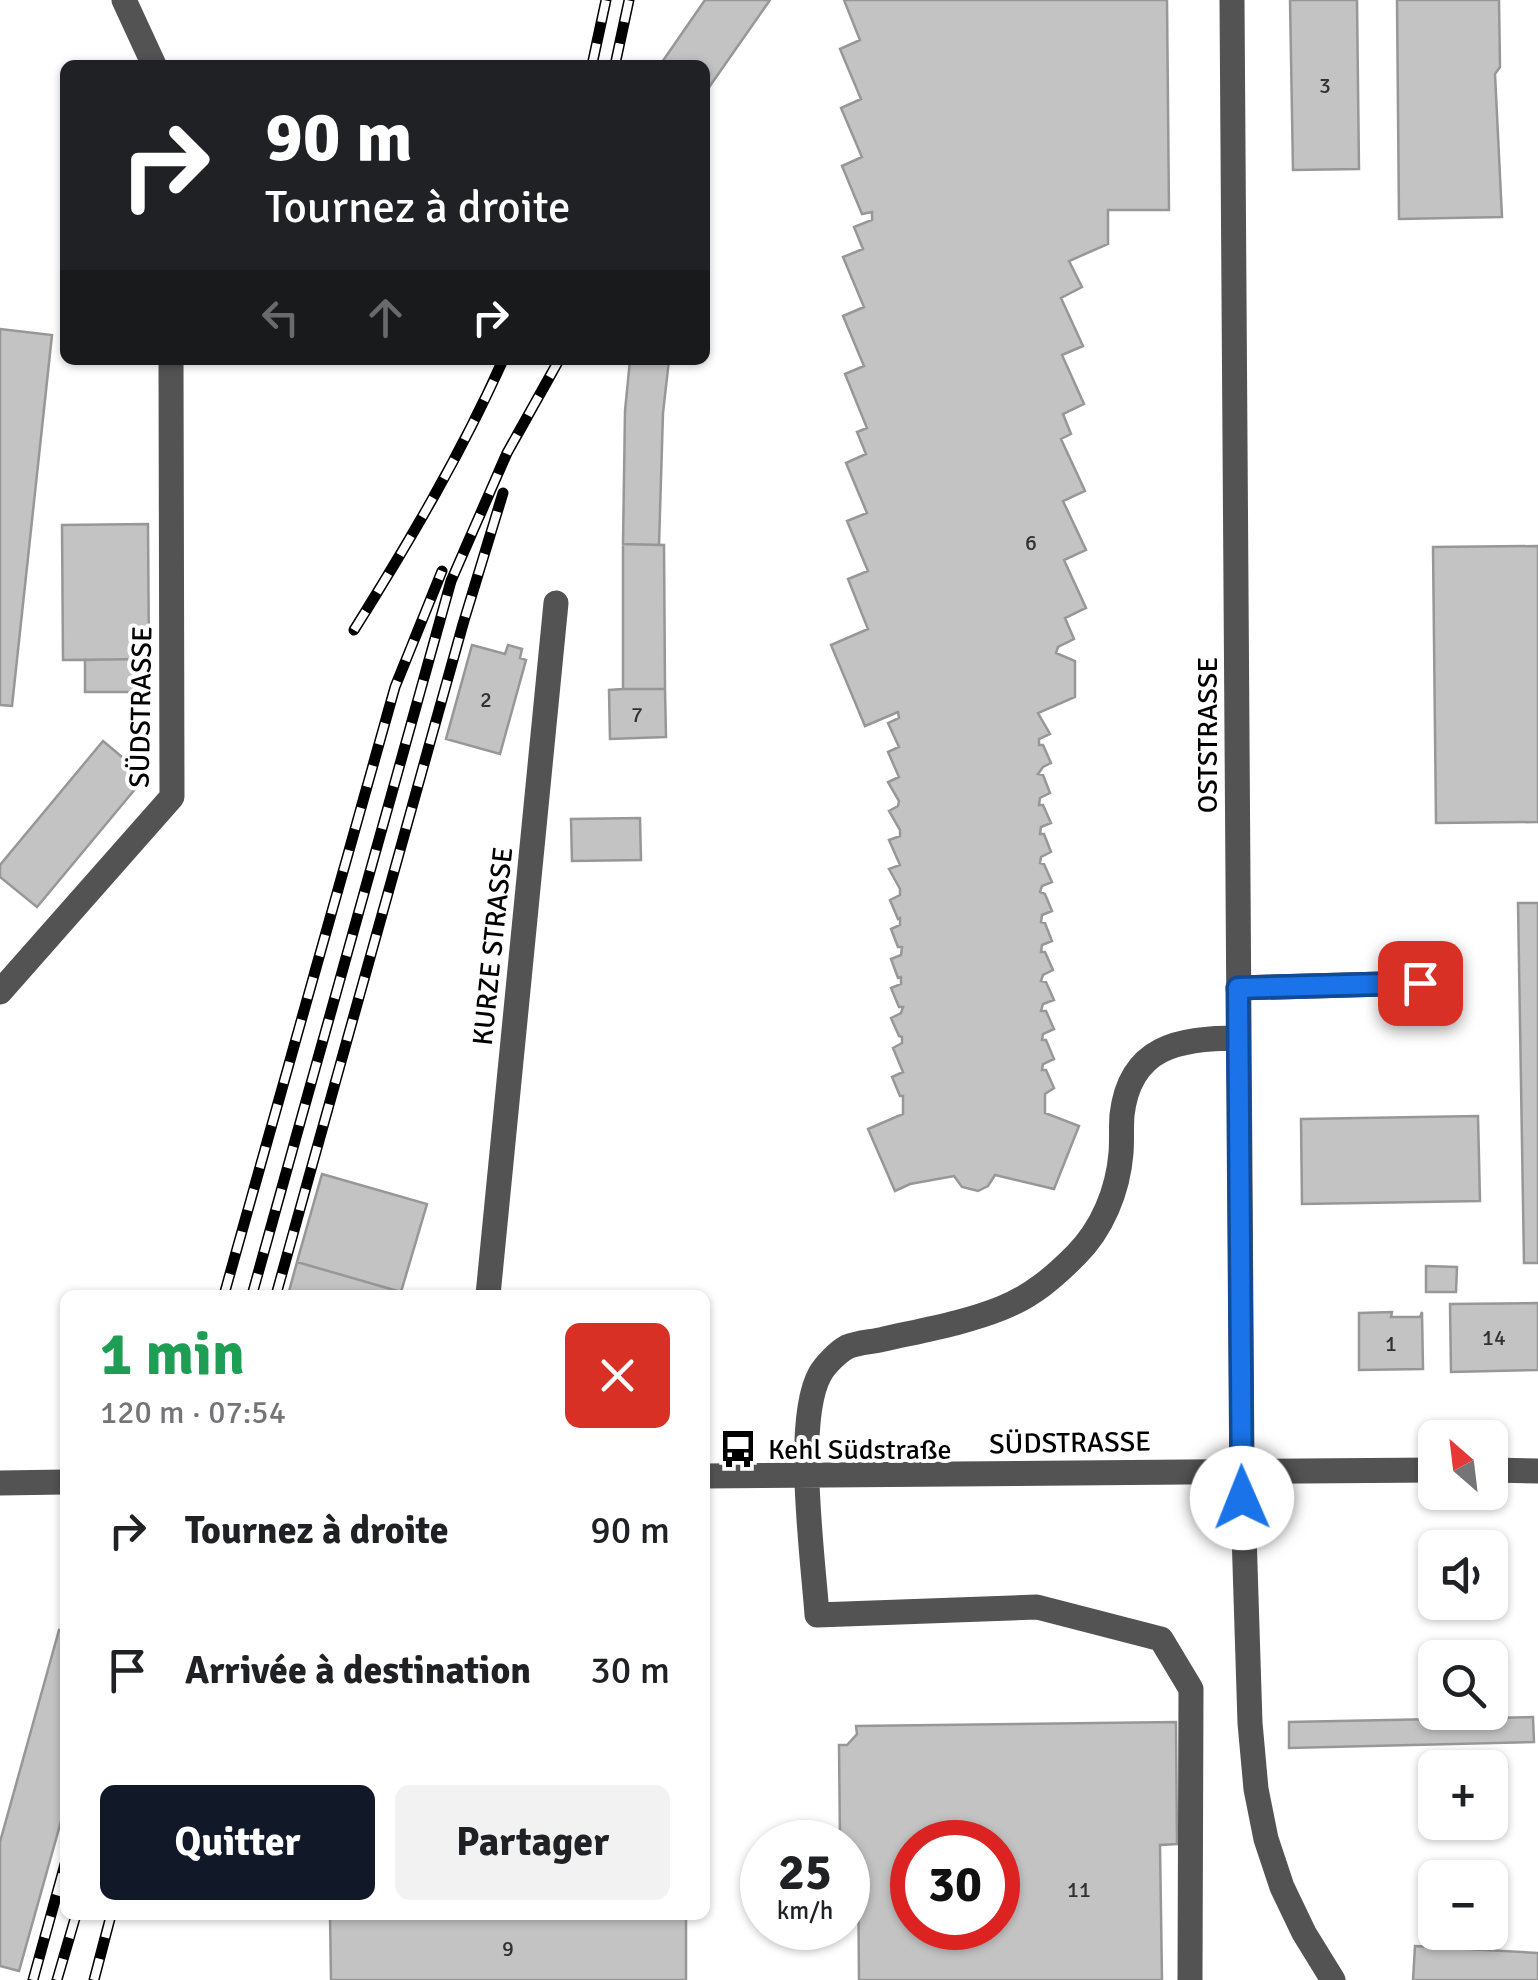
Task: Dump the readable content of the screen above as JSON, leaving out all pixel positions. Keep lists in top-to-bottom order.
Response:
{
  "streets": {
    "street": ["SÜDSTRASSE", "OSTSTRASSE", "KURZE STRASSE"]
  },
  "crossings": [
    ["SÜDSTRASSE", "OSTSTRASSE"]
  ],
  "places": {
    "bus stop": ["Kehl Südstraße"]
  },
  "house_numbers": [
    "3",
    "6",
    "2",
    "7",
    "14",
    "1",
    "11",
    "9"
  ],
  "north": "top left",
  "page": {
    "turn": ["90 m", "Tournez à droite"],
    "heading": ["1 min", "120 m · 07:54"],
    "map_buttons": ["+", "−"],
    "list": [
      {
        "name": "Tournez à droite",
        "value": "90 m"
      },
      {
        "name": "Arrivée à destination",
        "value": "30 m"
      }
    ],
    "buttons": ["Quitter", "Partager"],
    "speed": "25 km/h",
    "limit": "30"
  }
}
